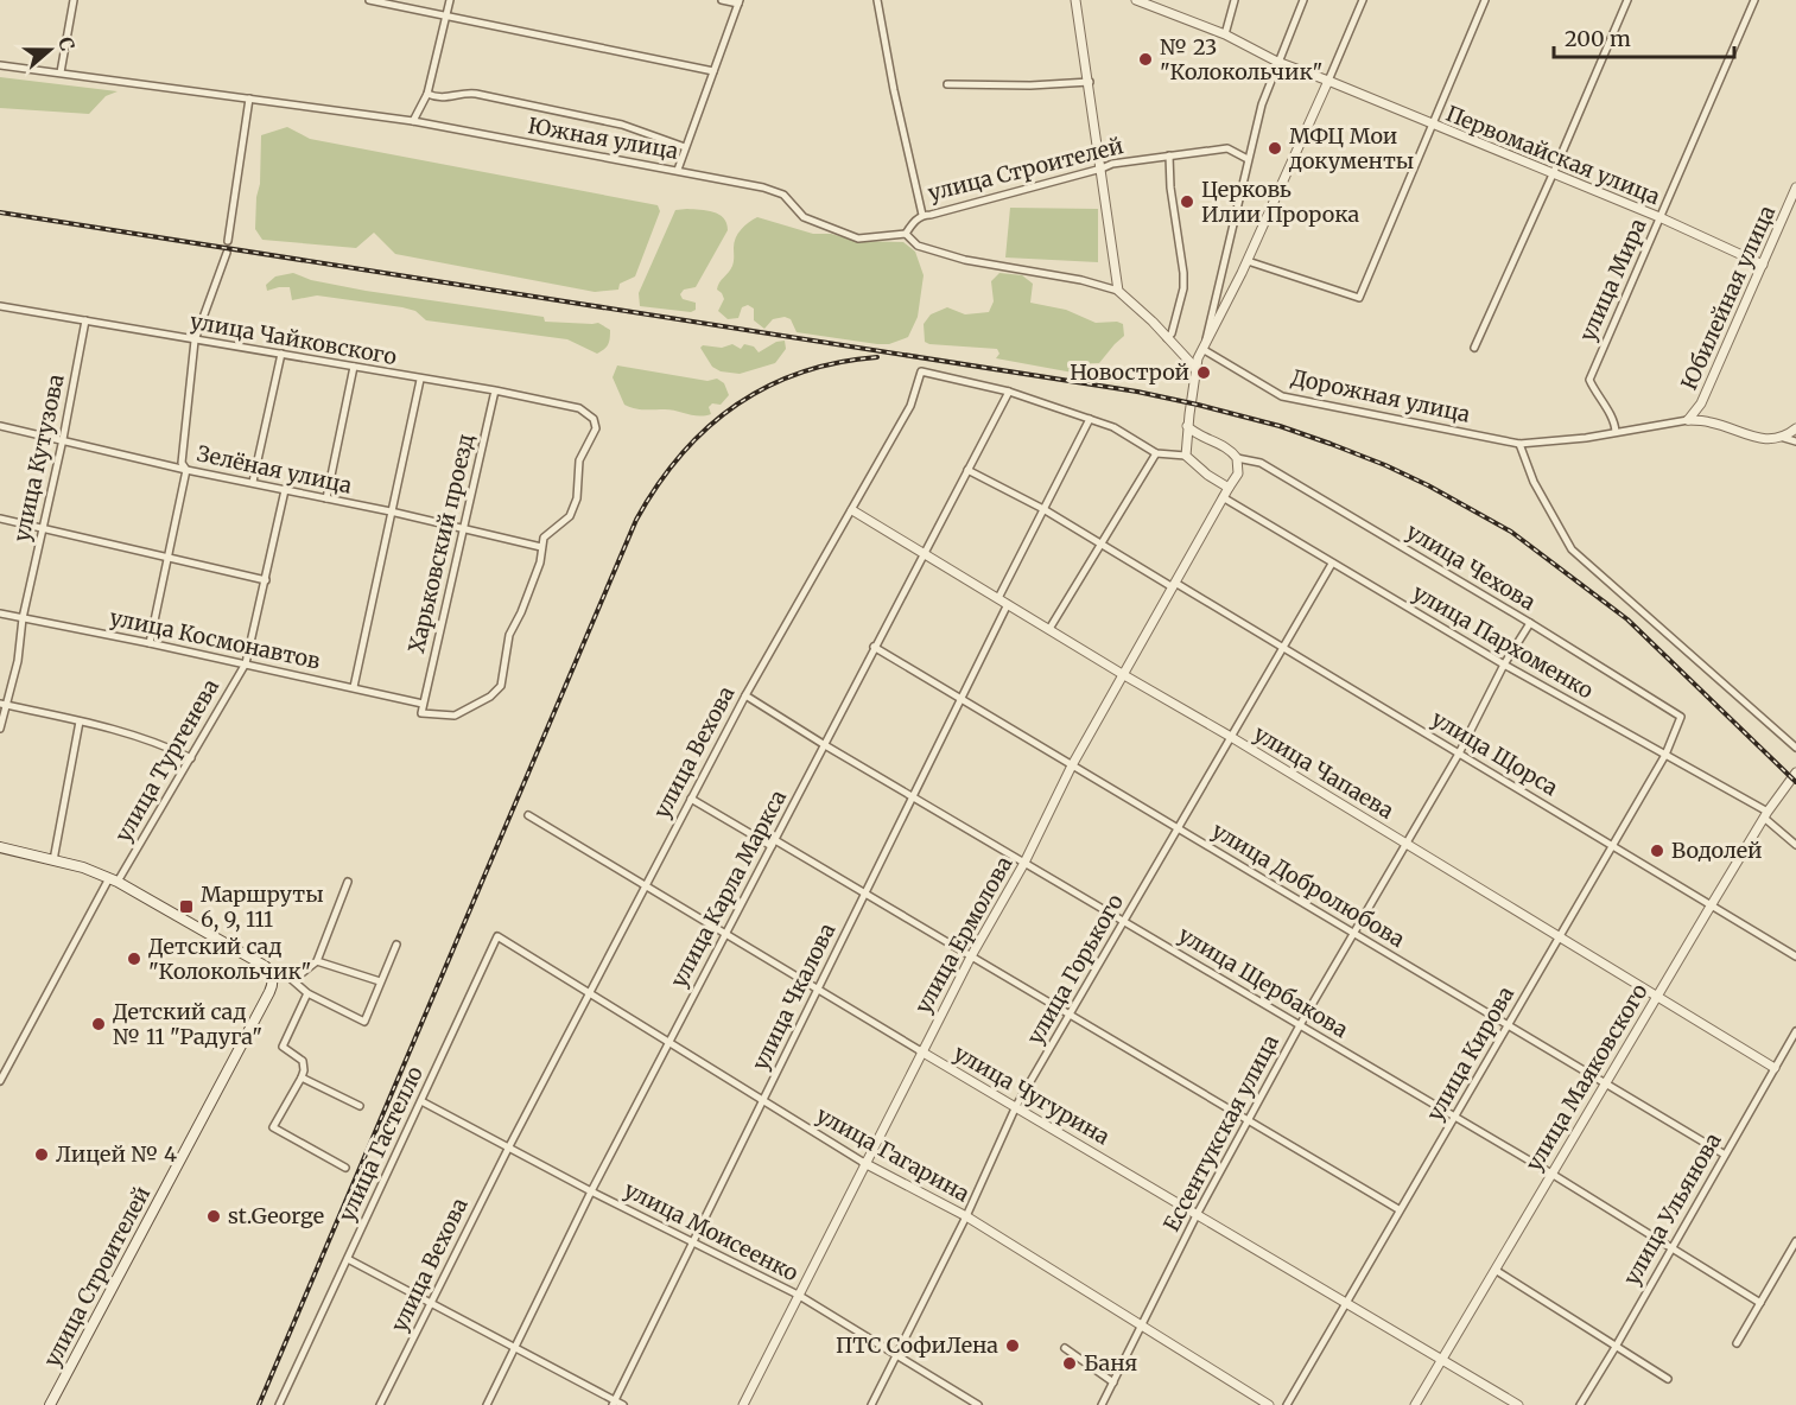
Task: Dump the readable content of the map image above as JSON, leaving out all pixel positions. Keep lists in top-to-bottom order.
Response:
{
  "streets": {
    "main road": ["улица Строителей"],
    "street": [
      "Южная улица",
      "Первомайская улица",
      "улица Мира",
      "Юбилейная улица",
      "улица Чайковского",
      "Дорожная улица",
      "улица Кутузова",
      "Зелёная улица",
      "Харьковский проезд",
      "улица Чехова",
      "улица Космонавтов",
      "улица Пархоменко",
      "улица Вехова",
      "улица Щорса",
      "улица Тургенева",
      "улица Чапаева",
      "улица Добролюбова",
      "улица Карла Маркса",
      "улица Ермолова",
      "улица Горького",
      "улица Щербакова",
      "улица Чкалова",
      "улица Кирова",
      "улица Маяковского",
      "улица Чугурина",
      "Ессентукская улица",
      "улица Гастелло",
      "улица Гагарина",
      "улица Ульянова",
      "улица Моисеенко"
    ]
  },
  "crossings": [
    ["Южная улица", "улица Строителей"],
    ["Первомайская улица", "улица Мира"],
    ["Первомайская улица", "Юбилейная улица"],
    ["улица Мира", "Дорожная улица"],
    ["Юбилейная улица", "Дорожная улица"],
    ["улица Чайковского", "улица Кутузова"],
    ["улица Чайковского", "Зелёная улица"],
    ["улица Чайковского", "Харьковский проезд"],
    ["улица Кутузова", "Зелёная улица"],
    ["улица Кутузова", "улица Космонавтов"],
    ["Зелёная улица", "Харьковский проезд"],
    ["Зелёная улица", "улица Тургенева"],
    ["Харьковский проезд", "улица Космонавтов"],
    ["улица Чехова", "улица Ермолова"],
    ["улица Чехова", "улица Кирова"],
    ["улица Чехова", "Ессентукская улица"],
    ["улица Космонавтов", "улица Тургенева"],
    ["улица Пархоменко", "улица Ермолова"],
    ["улица Пархоменко", "улица Горького"],
    ["улица Пархоменко", "улица Кирова"],
    ["улица Пархоменко", "улица Маяковского"],
    ["улица Пархоменко", "Ессентукская улица"],
    ["улица Вехова", "улица Чапаева"],
    ["улица Вехова", "улица Карла Маркса"],
    ["улица Вехова", "улица Щербакова"],
    ["улица Вехова", "улица Чугурина"],
    ["улица Вехова", "улица Гагарина"],
    ["улица Вехова", "улица Моисеенко"],
    ["улица Щорса", "улица Карла Маркса"],
    ["улица Щорса", "улица Ермолова"],
    ["улица Щорса", "улица Горького"],
    ["улица Щорса", "улица Кирова"],
    ["улица Щорса", "улица Маяковского"],
    ["улица Щорса", "Ессентукская улица"],
    ["улица Чапаева", "улица Карла Маркса"],
    ["улица Чапаева", "улица Ермолова"],
    ["улица Чапаева", "улица Горького"],
    ["улица Чапаева", "улица Чкалова"],
    ["улица Чапаева", "улица Кирова"],
    ["улица Чапаева", "улица Маяковского"],
    ["улица Чапаева", "Ессентукская улица"],
    ["улица Чапаева", "улица Ульянова"],
    ["улица Добролюбова", "улица Карла Маркса"],
    ["улица Добролюбова", "улица Ермолова"],
    ["улица Добролюбова", "улица Горького"],
    ["улица Добролюбова", "улица Чкалова"],
    ["улица Добролюбова", "улица Кирова"],
    ["улица Добролюбова", "улица Маяковского"],
    ["улица Добролюбова", "Ессентукская улица"],
    ["улица Добролюбова", "улица Ульянова"],
    ["улица Карла Маркса", "улица Щербакова"],
    ["улица Карла Маркса", "улица Чугурина"],
    ["улица Карла Маркса", "улица Гагарина"],
    ["улица Карла Маркса", "улица Моисеенко"],
    ["улица Ермолова", "улица Щербакова"],
    ["улица Ермолова", "улица Чугурина"],
    ["улица Ермолова", "улица Гагарина"],
    ["улица Ермолова", "улица Моисеенко"],
    ["улица Горького", "улица Щербакова"],
    ["улица Горького", "улица Чугурина"],
    ["улица Горького", "улица Гагарина"],
    ["улица Горького", "улица Моисеенко"],
    ["улица Щербакова", "улица Чкалова"],
    ["улица Щербакова", "улица Кирова"],
    ["улица Щербакова", "улица Маяковского"],
    ["улица Щербакова", "Ессентукская улица"],
    ["улица Щербакова", "улица Ульянова"],
    ["улица Чкалова", "улица Чугурина"],
    ["улица Чкалова", "улица Гагарина"],
    ["улица Чкалова", "улица Моисеенко"],
    ["улица Кирова", "улица Чугурина"],
    ["улица Маяковского", "улица Чугурина"],
    ["улица Чугурина", "Ессентукская улица"],
    ["Ессентукская улица", "улица Гагарина"],
    ["улица Гастелло", "улица Гагарина"],
    ["улица Гастелло", "улица Моисеенко"]
  ],
  "places": {
    "other": [
      "№ 23 \"Колокольчик\"",
      "МФЦ Мои документы",
      "Церковь Илии Пророка",
      "Новострой",
      "Водолей",
      "Детский сад \"Колокольчик\"",
      "Детский сад № 11 \"Радуга\"",
      "Лицей № 4",
      "st.George",
      "ПТС СофиЛена",
      "Баня"
    ],
    "transit": ["Маршруты 6, 9, 111"]
  },
  "scale_bar": "200 m",
  "north": "right"
}
